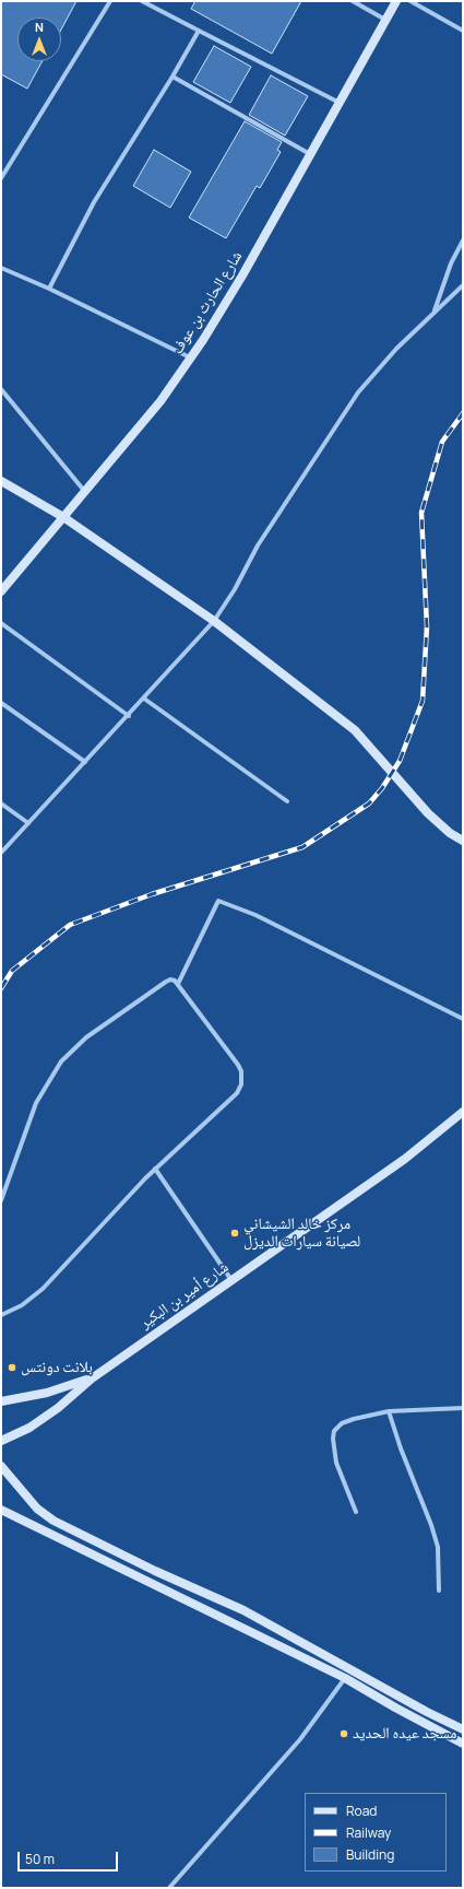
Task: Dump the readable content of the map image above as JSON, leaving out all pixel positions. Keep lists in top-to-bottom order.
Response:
{
  "streets": {
    "street": ["شارع الحارث بن عوف", "شارع أمير بن البكير"]
  },
  "places": ["مركز خالد الشيشاني لصيانة سيارات الديزل", "بلانت دونتس", "مسجد عيده الحديد"],
  "legend": ["Road", "Railway", "Building"],
  "scale_bar": "50 m",
  "north": "top"
}
